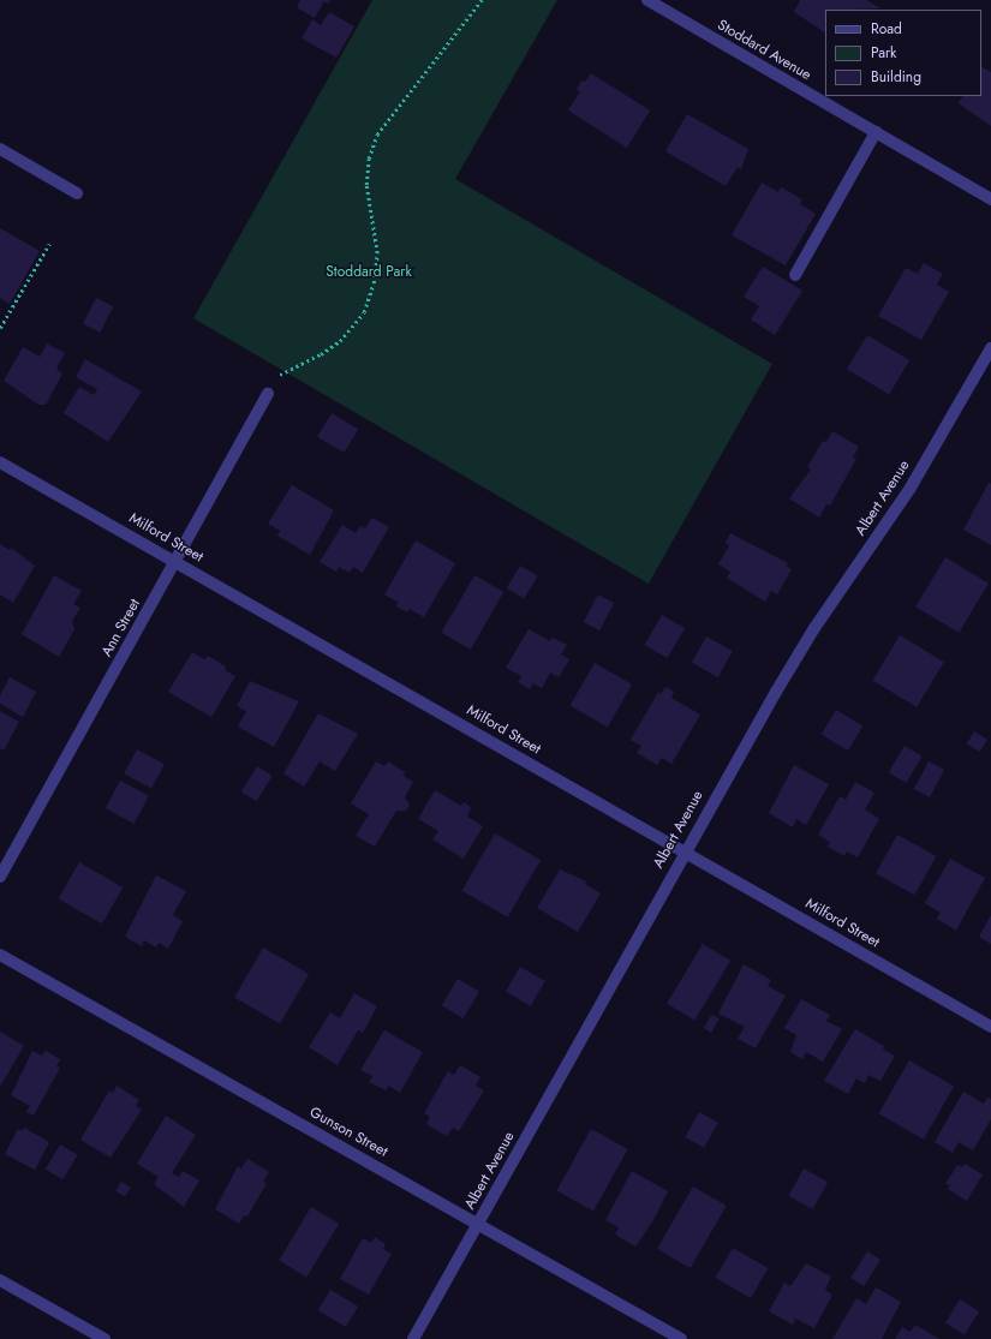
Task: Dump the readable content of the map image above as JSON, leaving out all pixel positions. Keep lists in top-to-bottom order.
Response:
{
  "streets": {
    "street": [
      "Stoddard Avenue",
      "Albert Avenue",
      "Milford Street",
      "Ann Street",
      "Gunson Street"
    ]
  },
  "crossings": [
    ["Albert Avenue", "Milford Street"],
    ["Albert Avenue", "Gunson Street"],
    ["Milford Street", "Ann Street"]
  ],
  "parks": ["Stoddard Park"],
  "legend": ["Road", "Park", "Building"]
}
